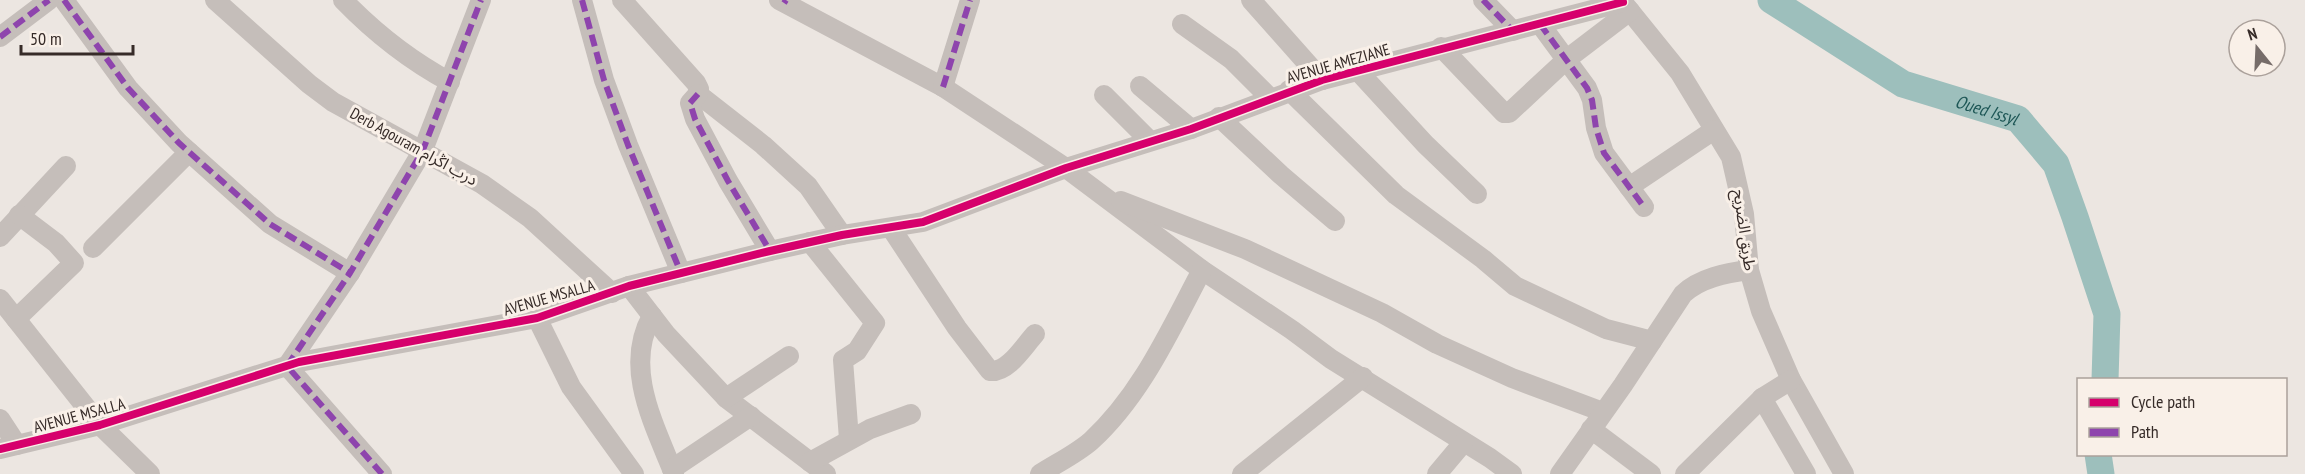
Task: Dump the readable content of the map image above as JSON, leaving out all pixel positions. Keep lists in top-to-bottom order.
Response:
{
  "streets": {
    "street": [
      "AVENUE AMEZIANE",
      "Derb Agouram درب اڭرام",
      "طريق الضريح",
      "AVENUE MSALLA"
    ]
  },
  "crossings": [
    ["AVENUE AMEZIANE", "طريق الضريح"],
    ["AVENUE AMEZIANE", "AVENUE MSALLA"],
    ["Derb Agouram درب اڭرام", "AVENUE MSALLA"]
  ],
  "water": ["Oued Issyl"],
  "legend": ["Cycle path", "Path"],
  "scale_bar": "50 m",
  "north": "top"
}
